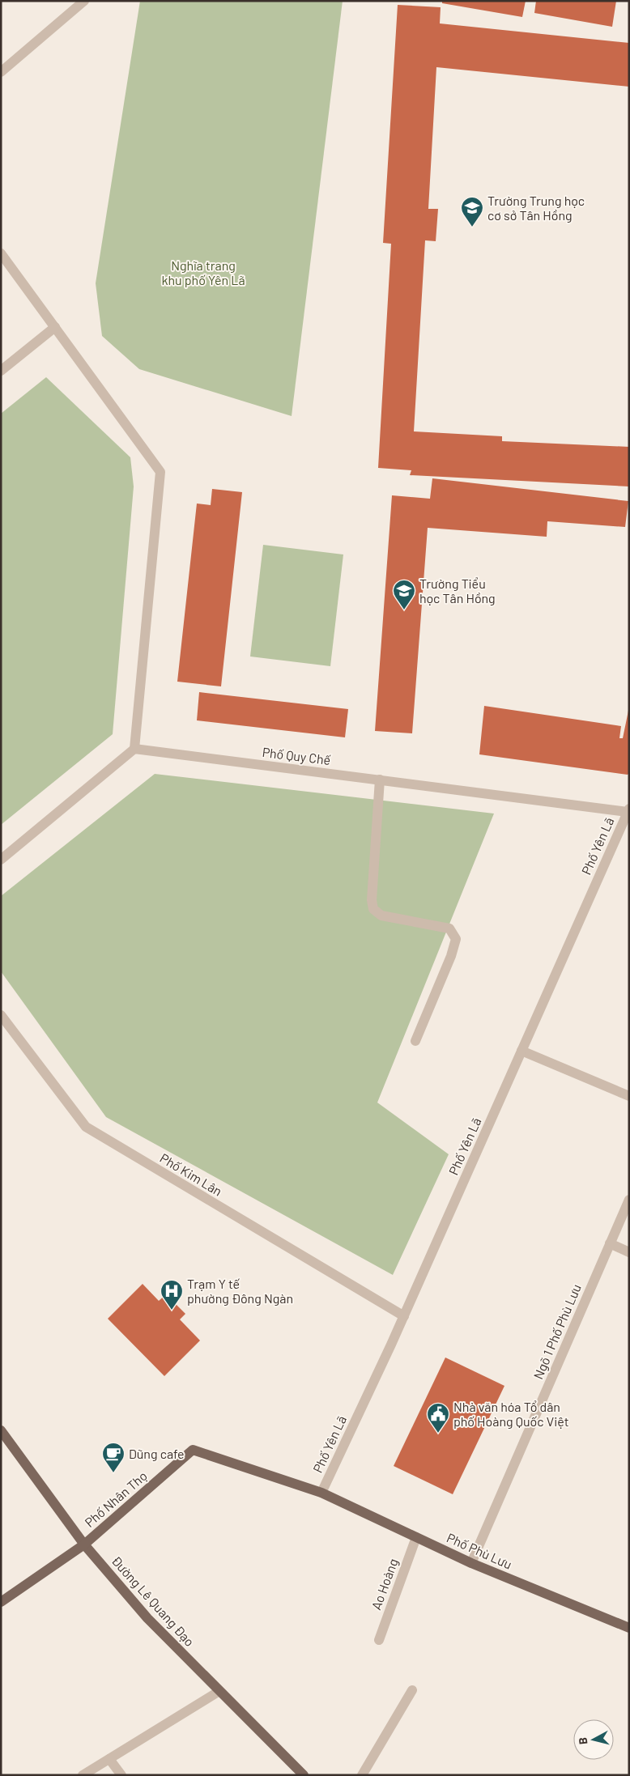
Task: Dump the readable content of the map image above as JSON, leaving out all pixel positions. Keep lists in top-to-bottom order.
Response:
{
  "streets": {
    "main road": ["Phố Nhân Thọ", "Phố Phù Lưu", "Đường Lê Quang Đạo"],
    "street": [
      "Phố Quy Chế",
      "Phố Yên Lã",
      "Phố Kim Lân",
      "Ngõ 1 Phố Phù Lưu",
      "Ao Hoàng"
    ]
  },
  "crossings": [
    ["Phố Quy Chế", "Phố Yên Lã"],
    ["Phố Yên Lã", "Phố Kim Lân"],
    ["Phố Yên Lã", "Phố Nhân Thọ"],
    ["Phố Yên Lã", "Phố Phù Lưu"],
    ["Ngõ 1 Phố Phù Lưu", "Phố Phù Lưu"],
    ["Phố Nhân Thọ", "Phố Phù Lưu"],
    ["Phố Nhân Thọ", "Đường Lê Quang Đạo"],
    ["Phố Phù Lưu", "Ao Hoàng"]
  ],
  "parks": ["Nghĩa trang khu phố Yên Lã"],
  "places": {
    "school or university": ["Trường Trung học cơ sở Tân Hồng", "Trường Tiểu học Tân Hồng"],
    "hospital": ["Trạm Y tế phường Đông Ngàn"],
    "public building": ["Nhà văn hóa Tổ dân phố Hoàng Quốc Việt"],
    "cafe": ["Dũng cafe"]
  },
  "north": "left"
}
